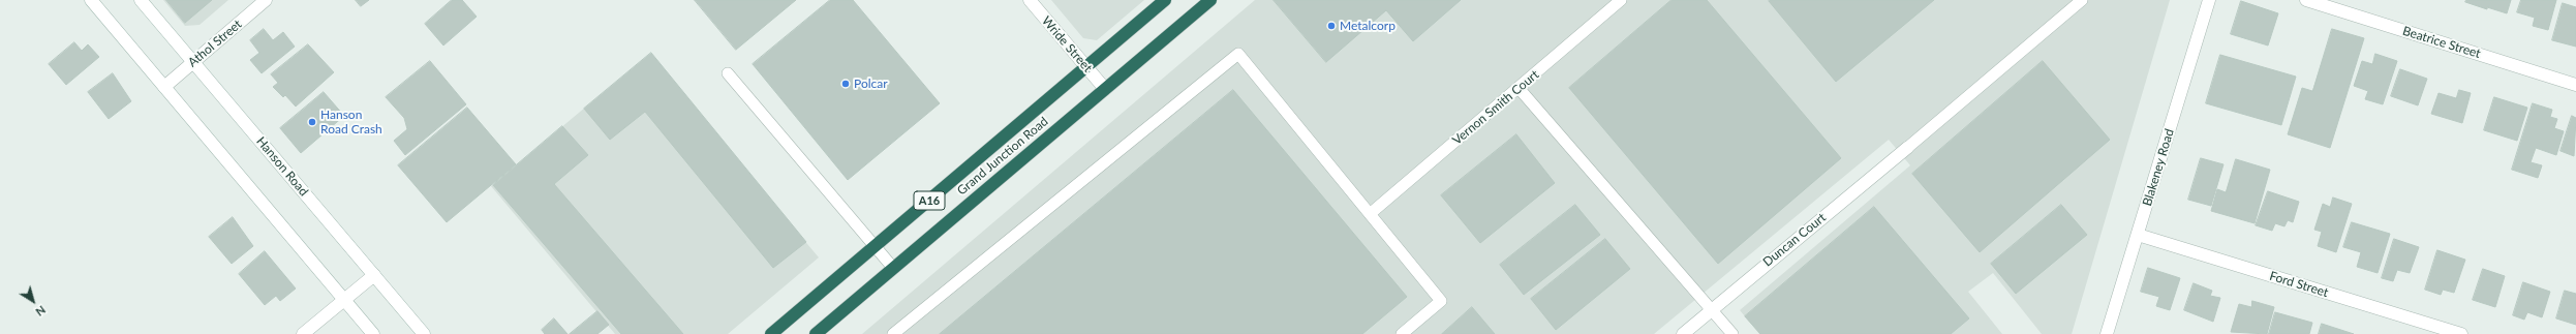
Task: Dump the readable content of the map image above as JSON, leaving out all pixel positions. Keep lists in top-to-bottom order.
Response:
{
  "streets": {
    "highway": ["Grand Junction Road", "A16"],
    "street": [
      "Beatrice Street",
      "Athol Street",
      "Wride Street",
      "Hanson Road",
      "Blakeney Road",
      "Duncan Court",
      "Ford Street"
    ],
    "lane": ["Vernon Smith Court"]
  },
  "crossings": [
    ["Athol Street", "Hanson Road"],
    ["Wride Street", "Grand Junction Road"],
    ["Blakeney Road", "Ford Street"]
  ],
  "places": ["Metalcorp", "Polcar", "Hanson Road Crash"],
  "north": "bottom right"
}
